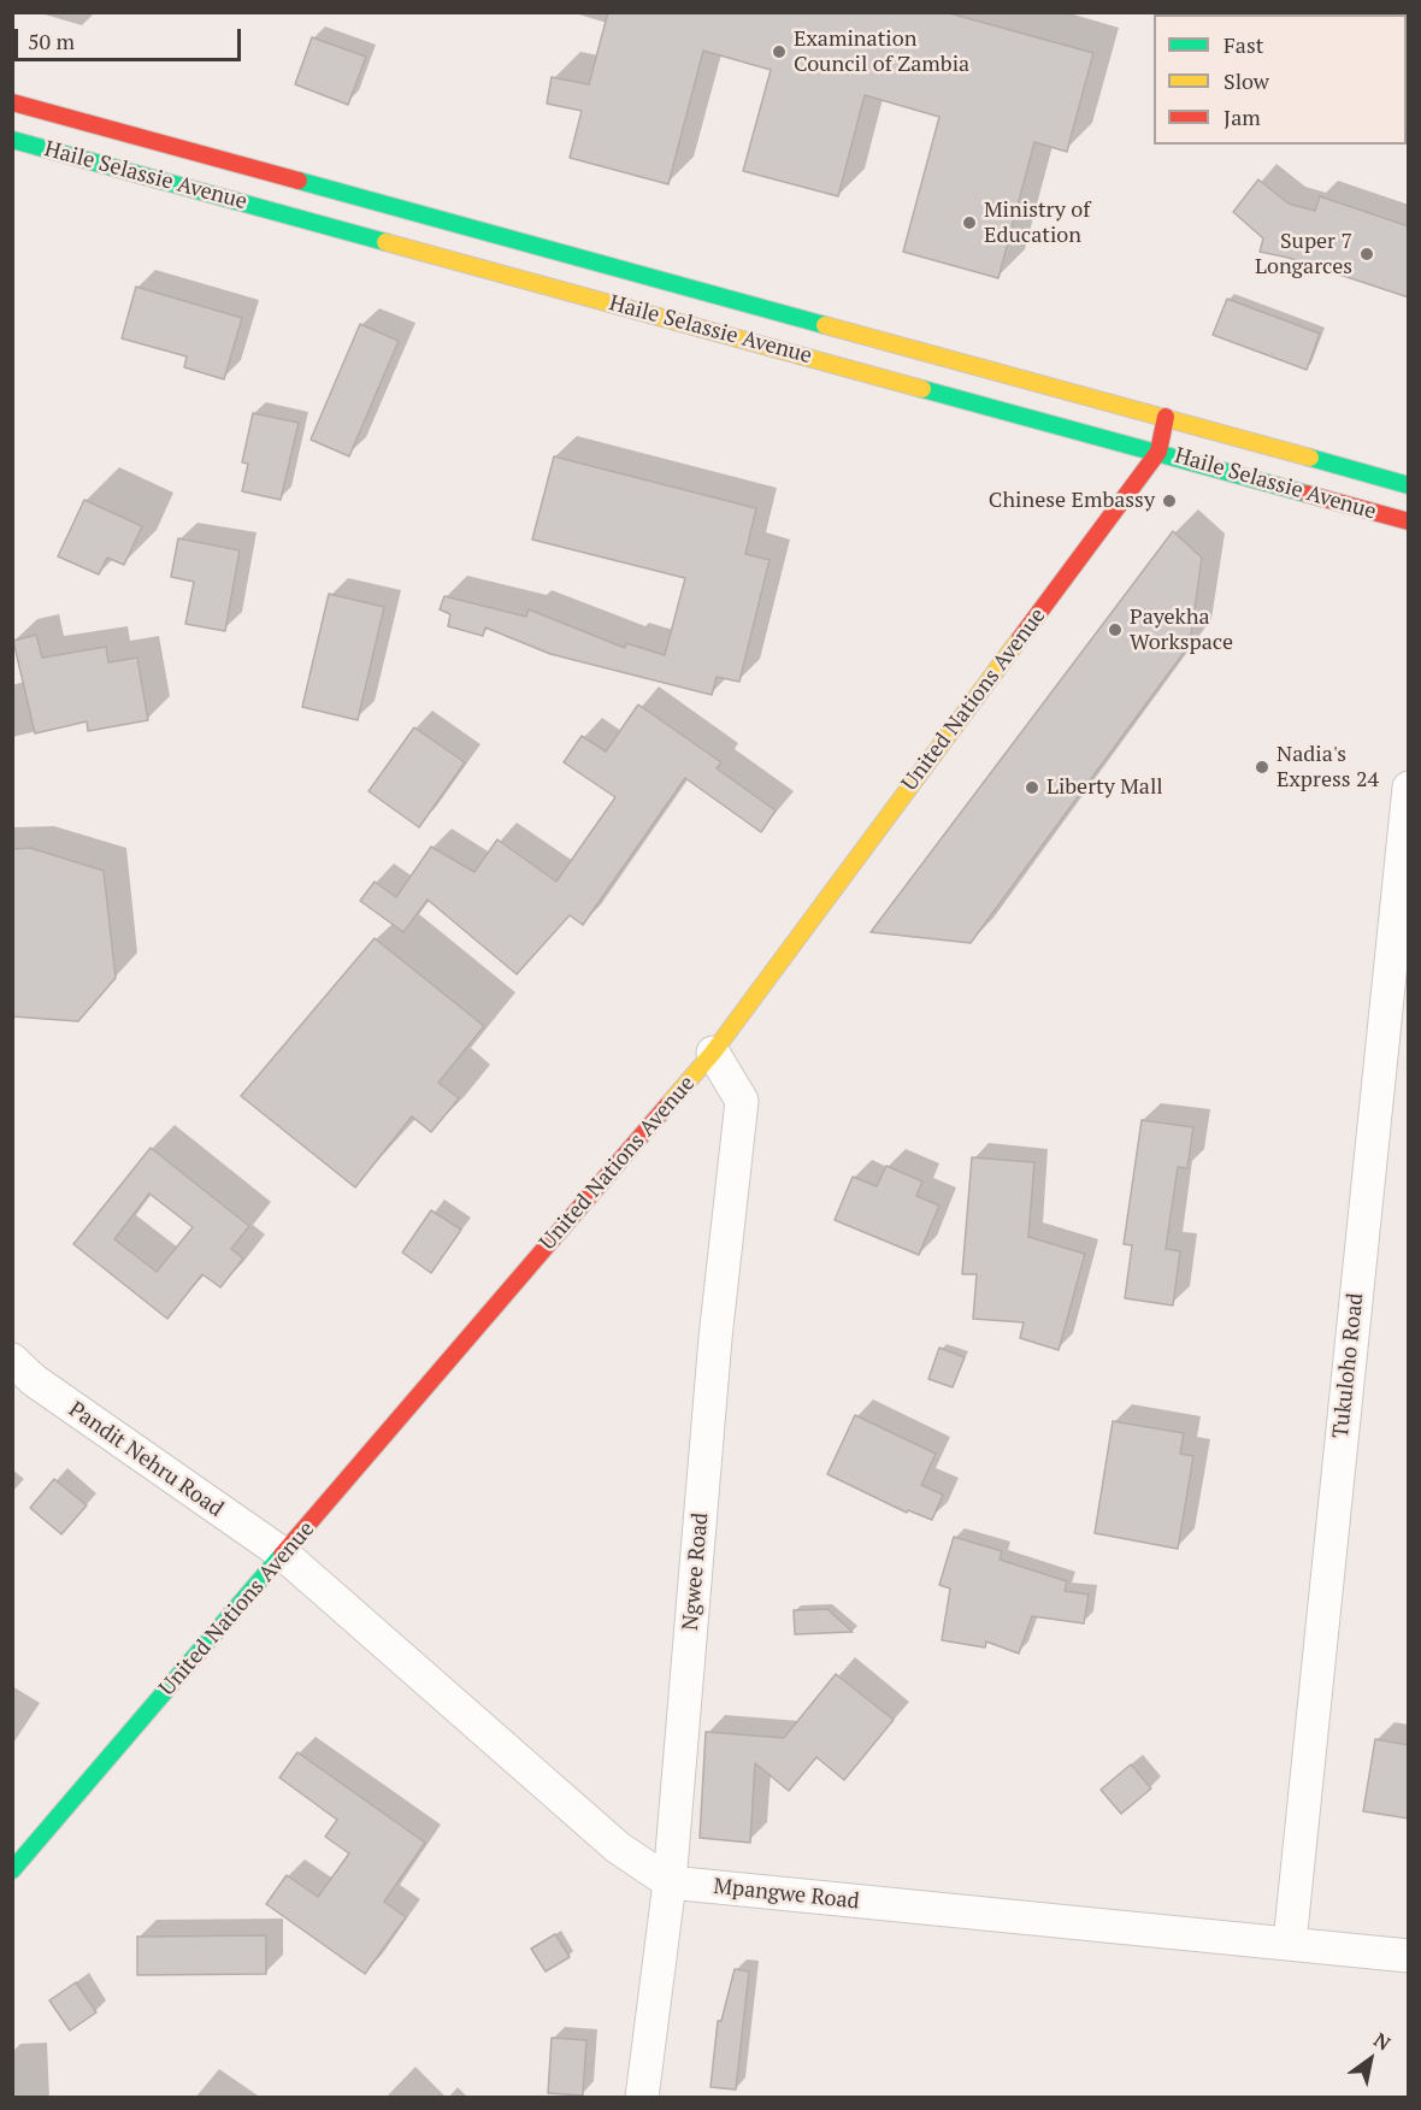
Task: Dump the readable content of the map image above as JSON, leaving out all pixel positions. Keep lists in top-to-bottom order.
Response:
{
  "streets": {
    "main road": ["Haile Selassie Avenue", "United Nations Avenue"],
    "street": [
      "Tukuloho Road",
      "Pandit Nehru Road",
      "Ngwee Road",
      "Mpangwe Road"
    ]
  },
  "crossings": [
    ["Haile Selassie Avenue", "United Nations Avenue"],
    ["United Nations Avenue", "Pandit Nehru Road"],
    ["United Nations Avenue", "Ngwee Road"],
    ["United Nations Avenue", "Mpangwe Road"],
    ["Tukuloho Road", "Mpangwe Road"],
    ["Pandit Nehru Road", "Mpangwe Road"],
    ["Ngwee Road", "Mpangwe Road"]
  ],
  "places": [
    "Examination Council of Zambia",
    "Ministry of Education",
    "Super 7 Longarces",
    "Chinese Embassy",
    "Payekha Workspace",
    "Nadia's Express 24",
    "Liberty Mall"
  ],
  "legend": ["Fast", "Slow", "Jam"],
  "scale_bar": "50 m",
  "north": "top right"
}
